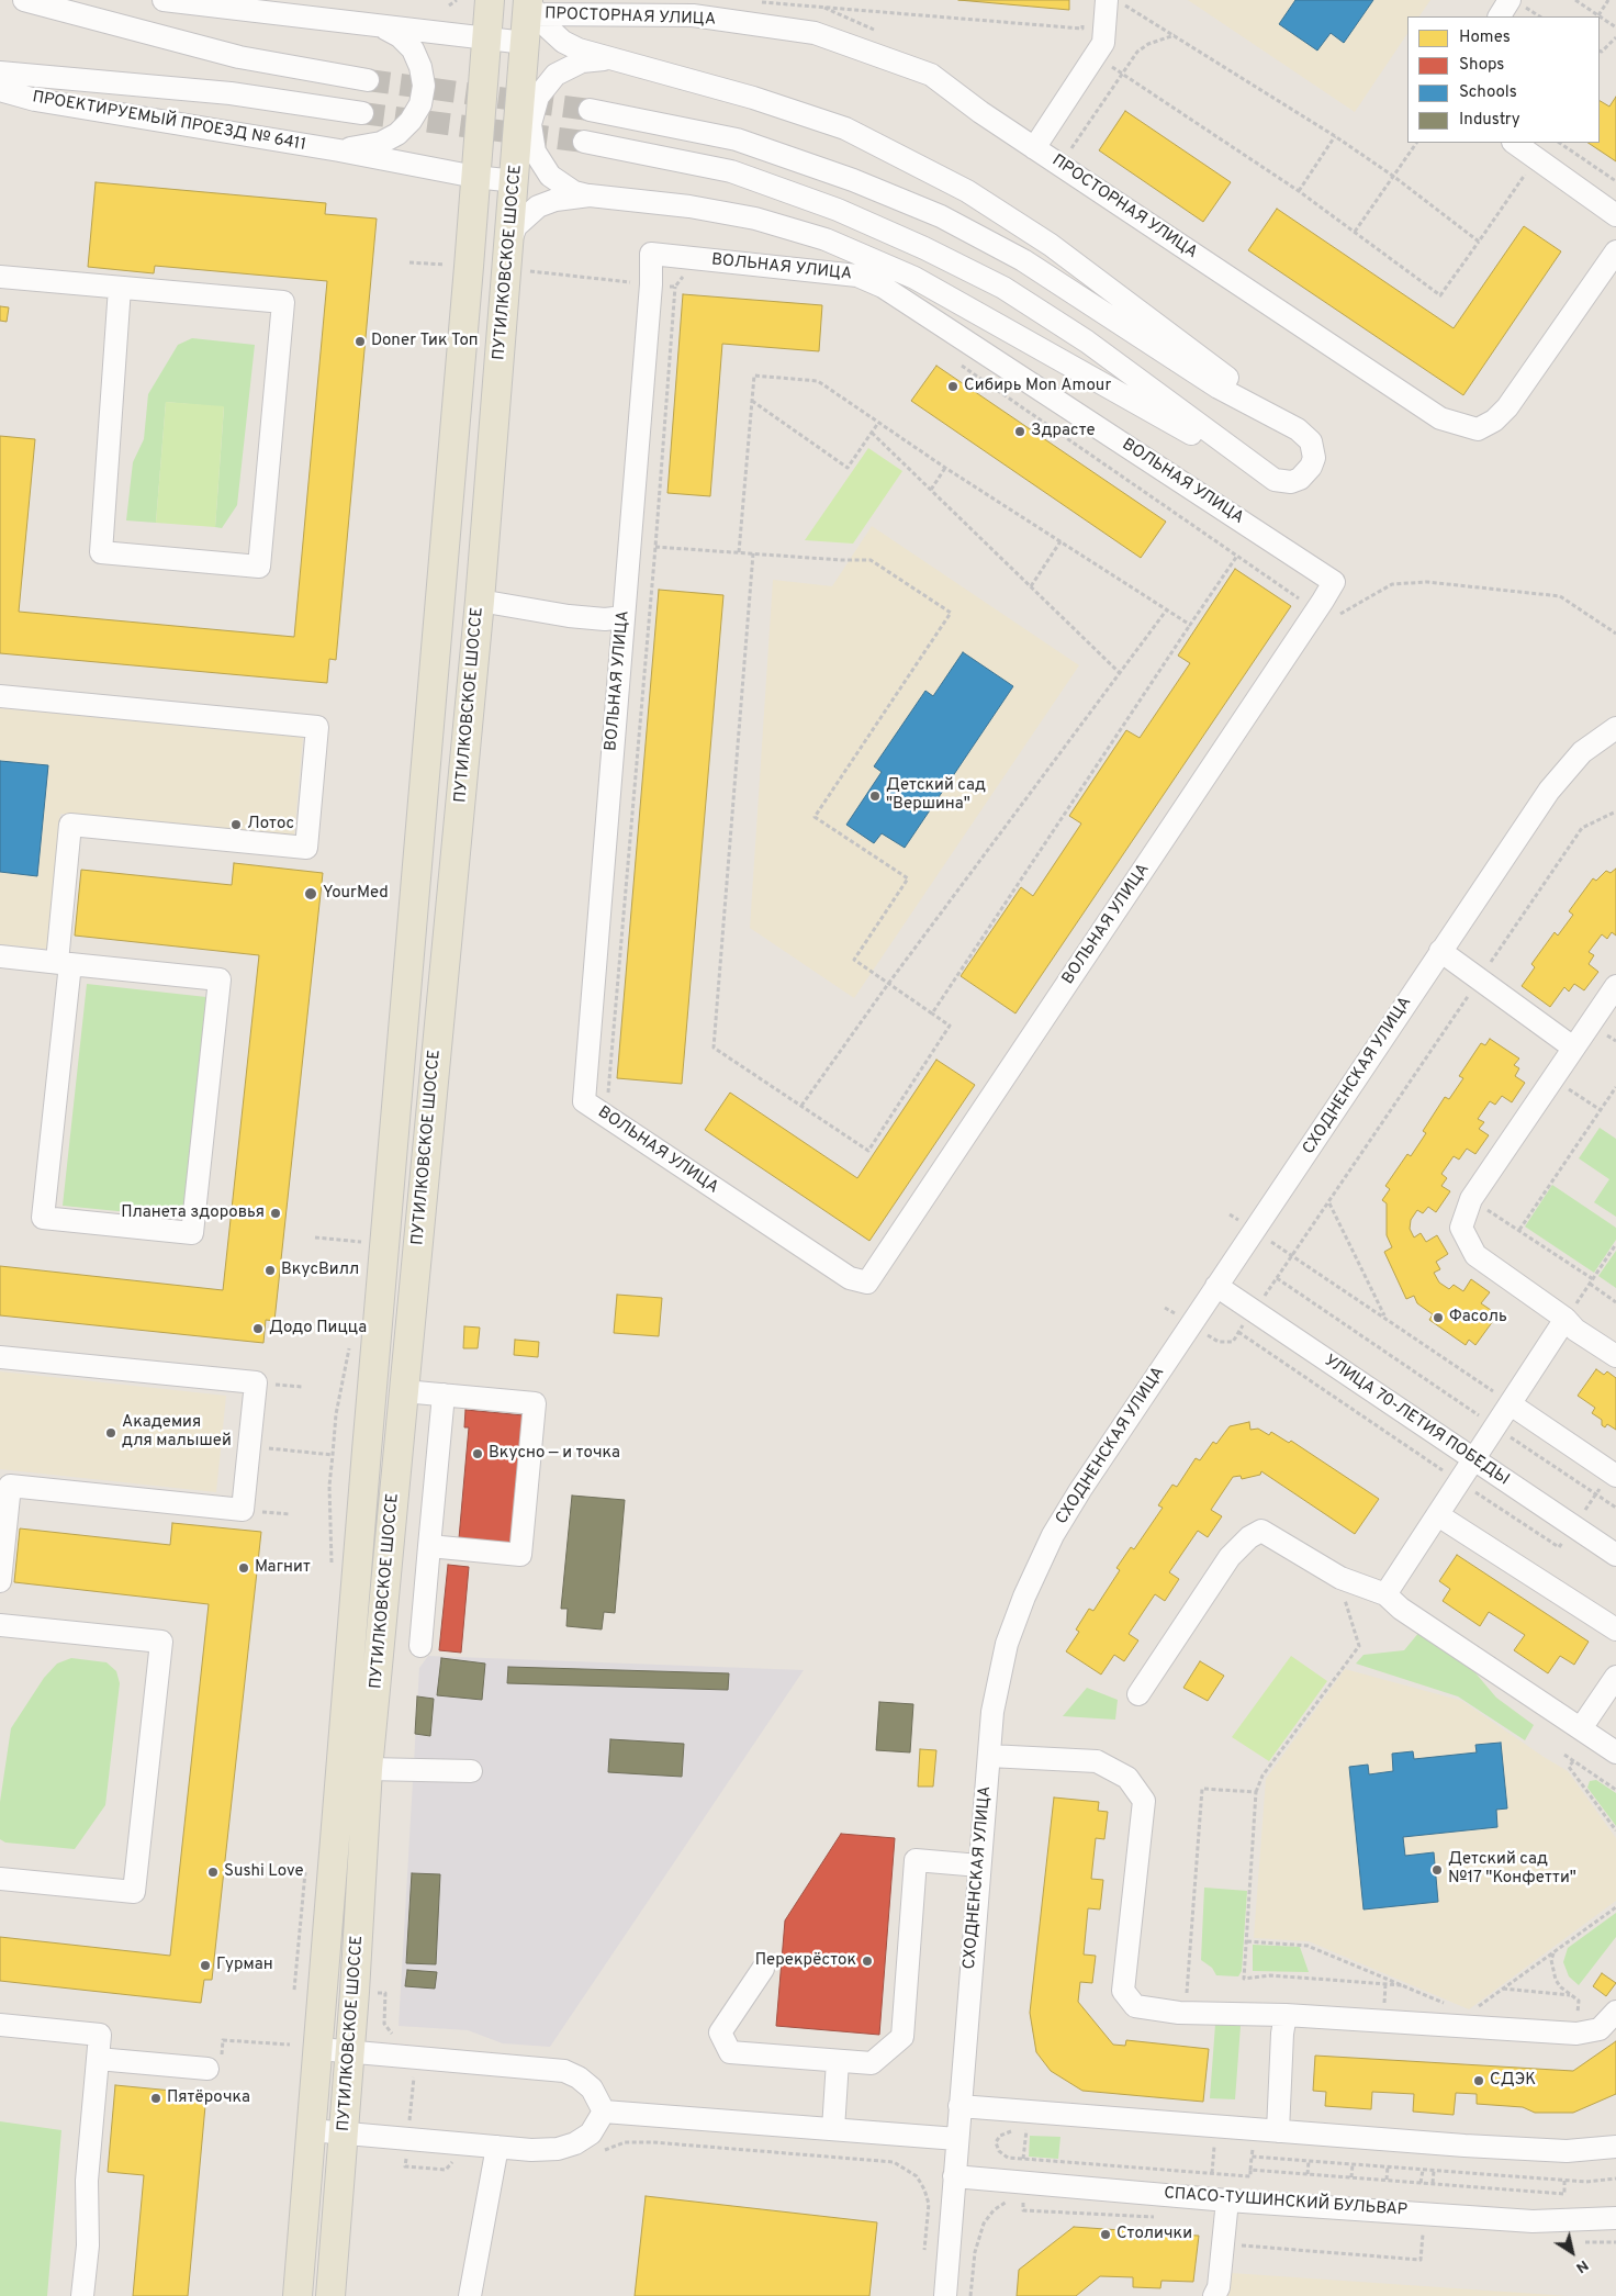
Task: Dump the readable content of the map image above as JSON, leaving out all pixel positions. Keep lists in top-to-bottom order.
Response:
{
  "streets": {
    "main road": ["ПУТИЛКОВСКОЕ ШОССЕ"],
    "street": [
      "ПРОСТОРНАЯ УЛИЦА",
      "ПРОЕКТИРУЕМЫЙ ПРОЕЗД № 6411",
      "ВОЛЬНАЯ УЛИЦА",
      "СХОДНЕНСКАЯ УЛИЦА",
      "УЛИЦА 70-ЛЕТИЯ ПОБЕДЫ",
      "СПАСО-ТУШИНСКИЙ БУЛЬВАР"
    ]
  },
  "crossings": [
    ["ПРОСТОРНАЯ УЛИЦА", "ПУТИЛКОВСКОЕ ШОССЕ"],
    ["ПРОЕКТИРУЕМЫЙ ПРОЕЗД № 6411", "ПУТИЛКОВСКОЕ ШОССЕ"],
    ["СХОДНЕНСКАЯ УЛИЦА", "УЛИЦА 70-ЛЕТИЯ ПОБЕДЫ"],
    ["СХОДНЕНСКАЯ УЛИЦА", "СПАСО-ТУШИНСКИЙ БУЛЬВАР"]
  ],
  "places": [
    "Doner Тик Топ",
    "Сибирь Mon Amour",
    "Здрасте",
    "Детский сад \"Вершина\"",
    "Лотос",
    "YourMed",
    "Планета здоровья",
    "ВкусВилл",
    "Фасоль",
    "Додо Пицца",
    "Академия для малышей",
    "Вкусно — и точка",
    "Магнит",
    "Детский сад №17 \"Конфетти\"",
    "Sushi Love",
    "Перекрёсток",
    "Гурман",
    "СДЭК",
    "Пятёрочка",
    "Столички"
  ],
  "legend": [
    "Homes",
    "Shops",
    "Schools",
    "Industry"
  ],
  "north": "bottom right"
}
